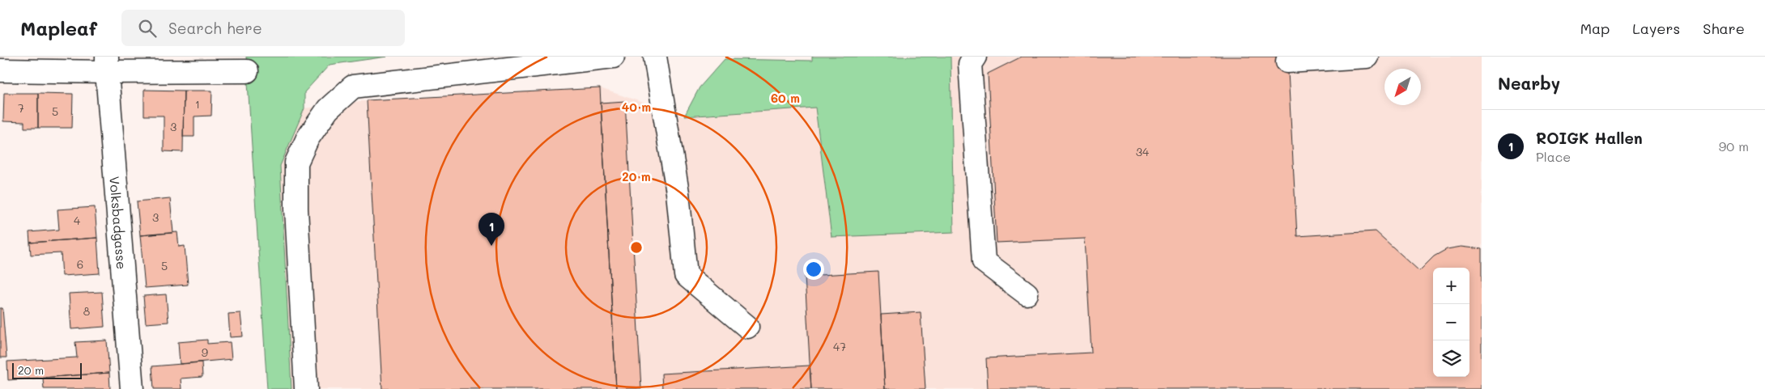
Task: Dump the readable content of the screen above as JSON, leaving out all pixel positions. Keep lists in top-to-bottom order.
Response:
{
  "streets": {
    "street": ["Volksbadgasse"]
  },
  "house_numbers": [
    "1",
    "7",
    "5",
    "3",
    "34",
    "3",
    "4",
    "6",
    "5",
    "8",
    "47",
    "9"
  ],
  "scale_bar": "20 m",
  "north": "bottom left",
  "page": {
    "header": "Mapleaf",
    "search": "Search here",
    "nav": ["Map", "Layers", "Share"],
    "heading": "Nearby",
    "list": [
      {
        "mark": "1",
        "name": "ROIGK Hallen",
        "note": "Place",
        "value": "90 m"
      }
    ],
    "pins": "1",
    "map_buttons": ["+", "−"],
    "scale": "20 m"
  },
  "rings": ["60 m", "40 m", "20 m"]
}
